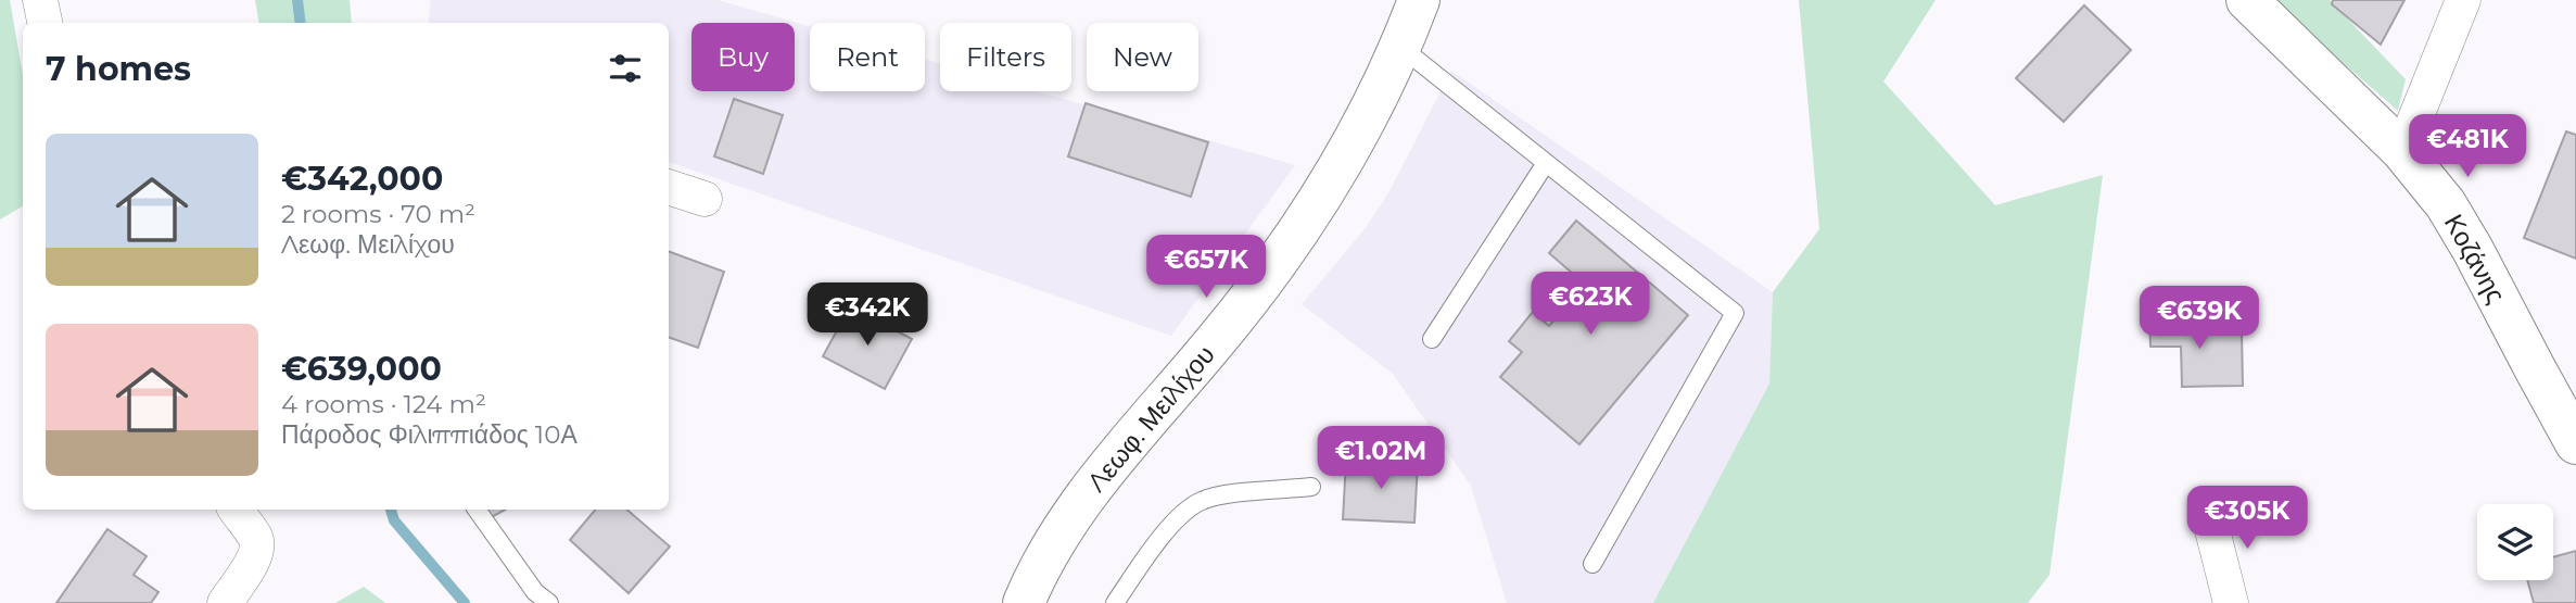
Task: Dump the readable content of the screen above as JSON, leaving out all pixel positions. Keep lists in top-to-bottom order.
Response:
{
  "streets": {
    "street": ["Κοζάνης", "Λεωφ. Μειλίχου"]
  },
  "page": {
    "chip": [
      "Buy",
      "Rent",
      "Filters",
      "New"
    ],
    "heading": "7 homes",
    "price": [
      "€481K",
      "€657K",
      "€623K",
      "€342K",
      "€639K",
      "€1.02M",
      "€305K"
    ],
    "list": [
      {
        "name": "€342,000",
        "note": "2 rooms · 70 m² · Λεωφ. Μειλίχου"
      },
      {
        "name": "€639,000",
        "note": "4 rooms · 124 m² · Πάροδος Φιλιππιάδος 10Α"
      }
    ]
  }
}
